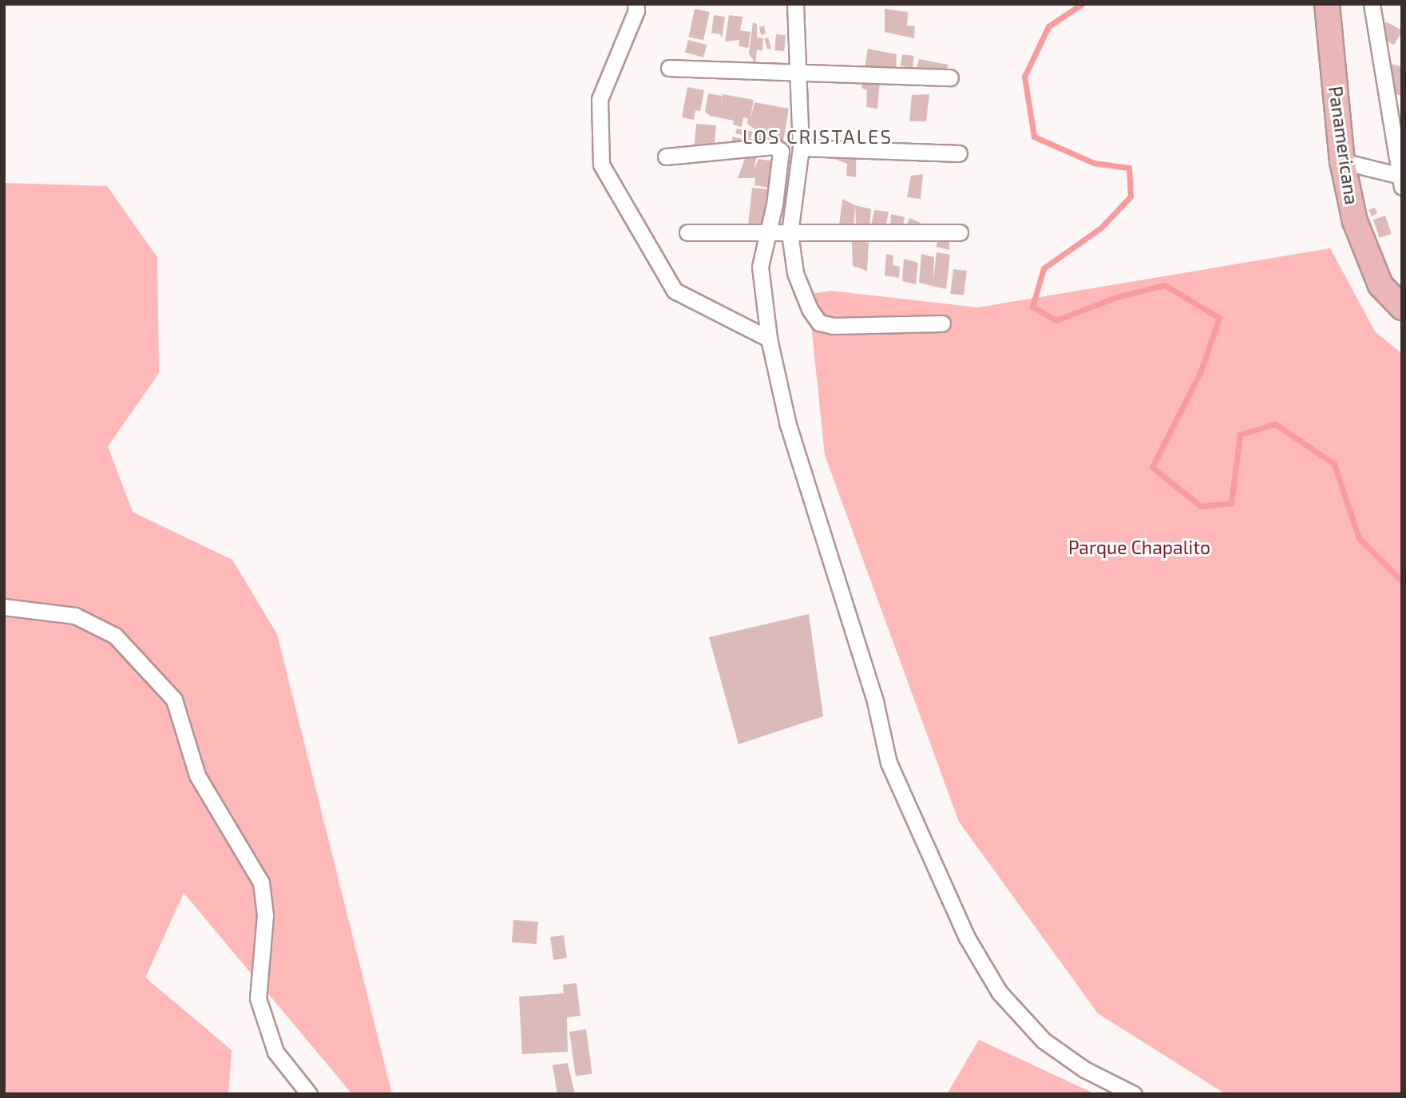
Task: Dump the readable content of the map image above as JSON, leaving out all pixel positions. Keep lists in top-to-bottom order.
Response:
{
  "streets": {
    "main road": ["Panamericana"]
  },
  "districts": ["LOS CRISTALES"],
  "parks": ["Parque Chapalito"]
}
